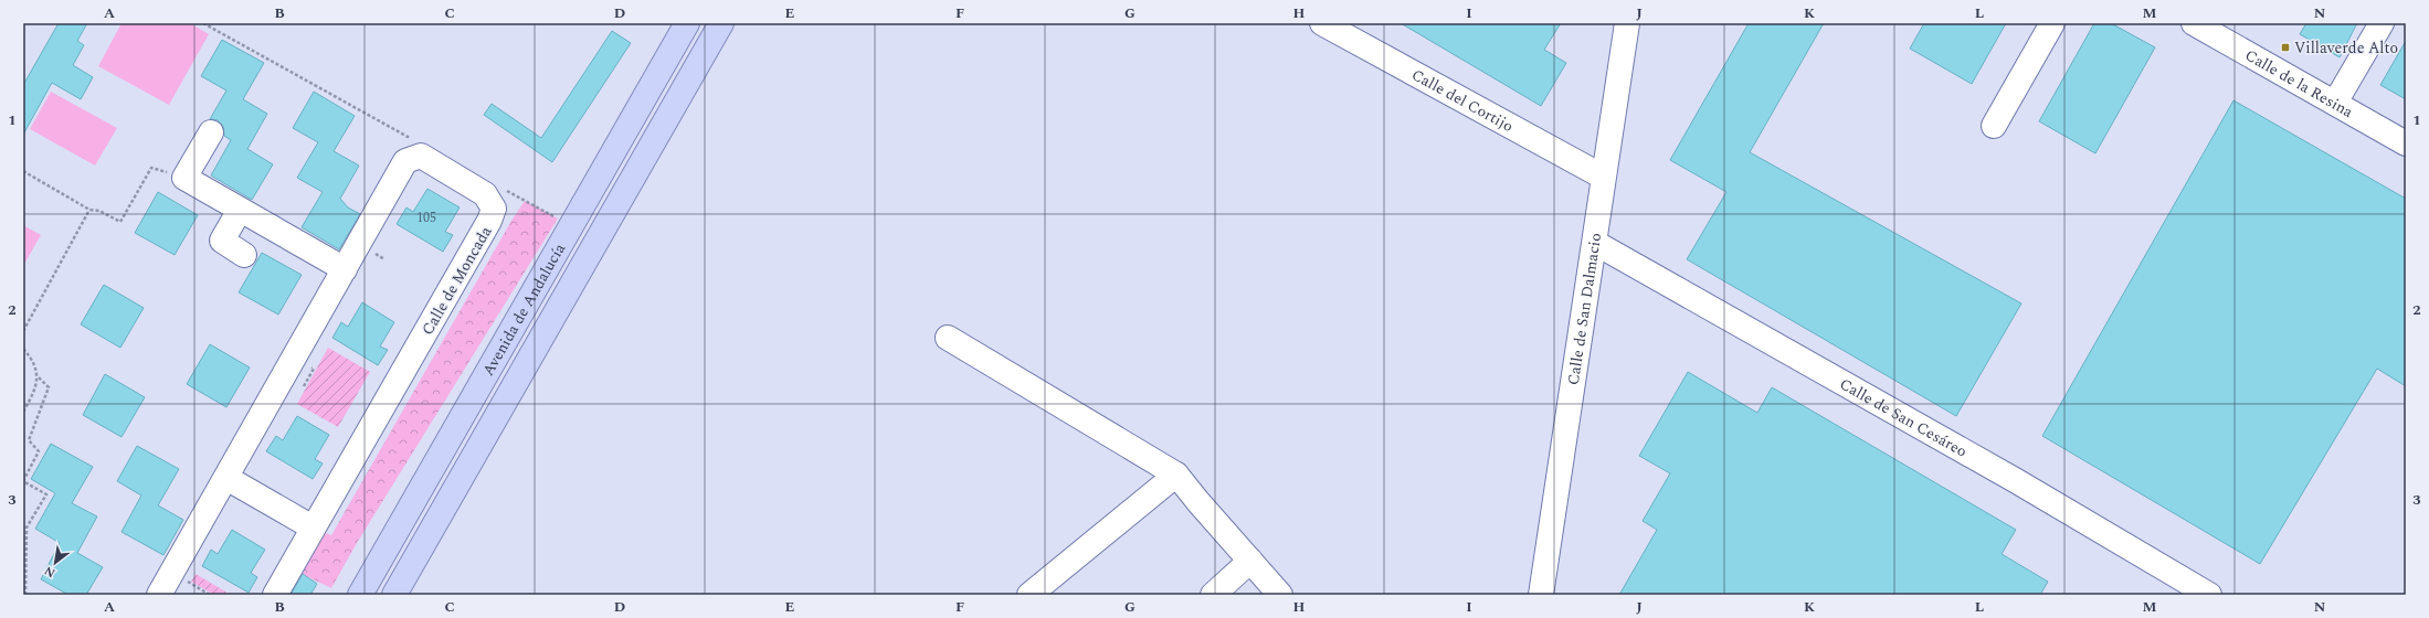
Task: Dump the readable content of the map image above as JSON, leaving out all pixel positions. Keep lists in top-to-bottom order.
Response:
{
  "streets": {
    "main road": ["Avenida de Andalucía"],
    "street": [
      "Calle de la Resina",
      "Calle del Cortijo",
      "Calle de Moncada",
      "Calle de San Dalmacio",
      "Calle de San Cesáreo"
    ]
  },
  "crossings": [
    ["Calle del Cortijo", "Calle de San Dalmacio"],
    ["Calle de San Dalmacio", "Calle de San Cesáreo"]
  ],
  "places": {
    "transit": ["Villaverde Alto"]
  },
  "house_numbers": ["105"],
  "north": "bottom left",
  "grid": {
    "columns": [
      "A",
      "B",
      "C",
      "D",
      "E",
      "F",
      "G",
      "H",
      "I",
      "J",
      "K",
      "L",
      "M",
      "N"
    ],
    "rows": ["1", "2", "3"]
  }
}
